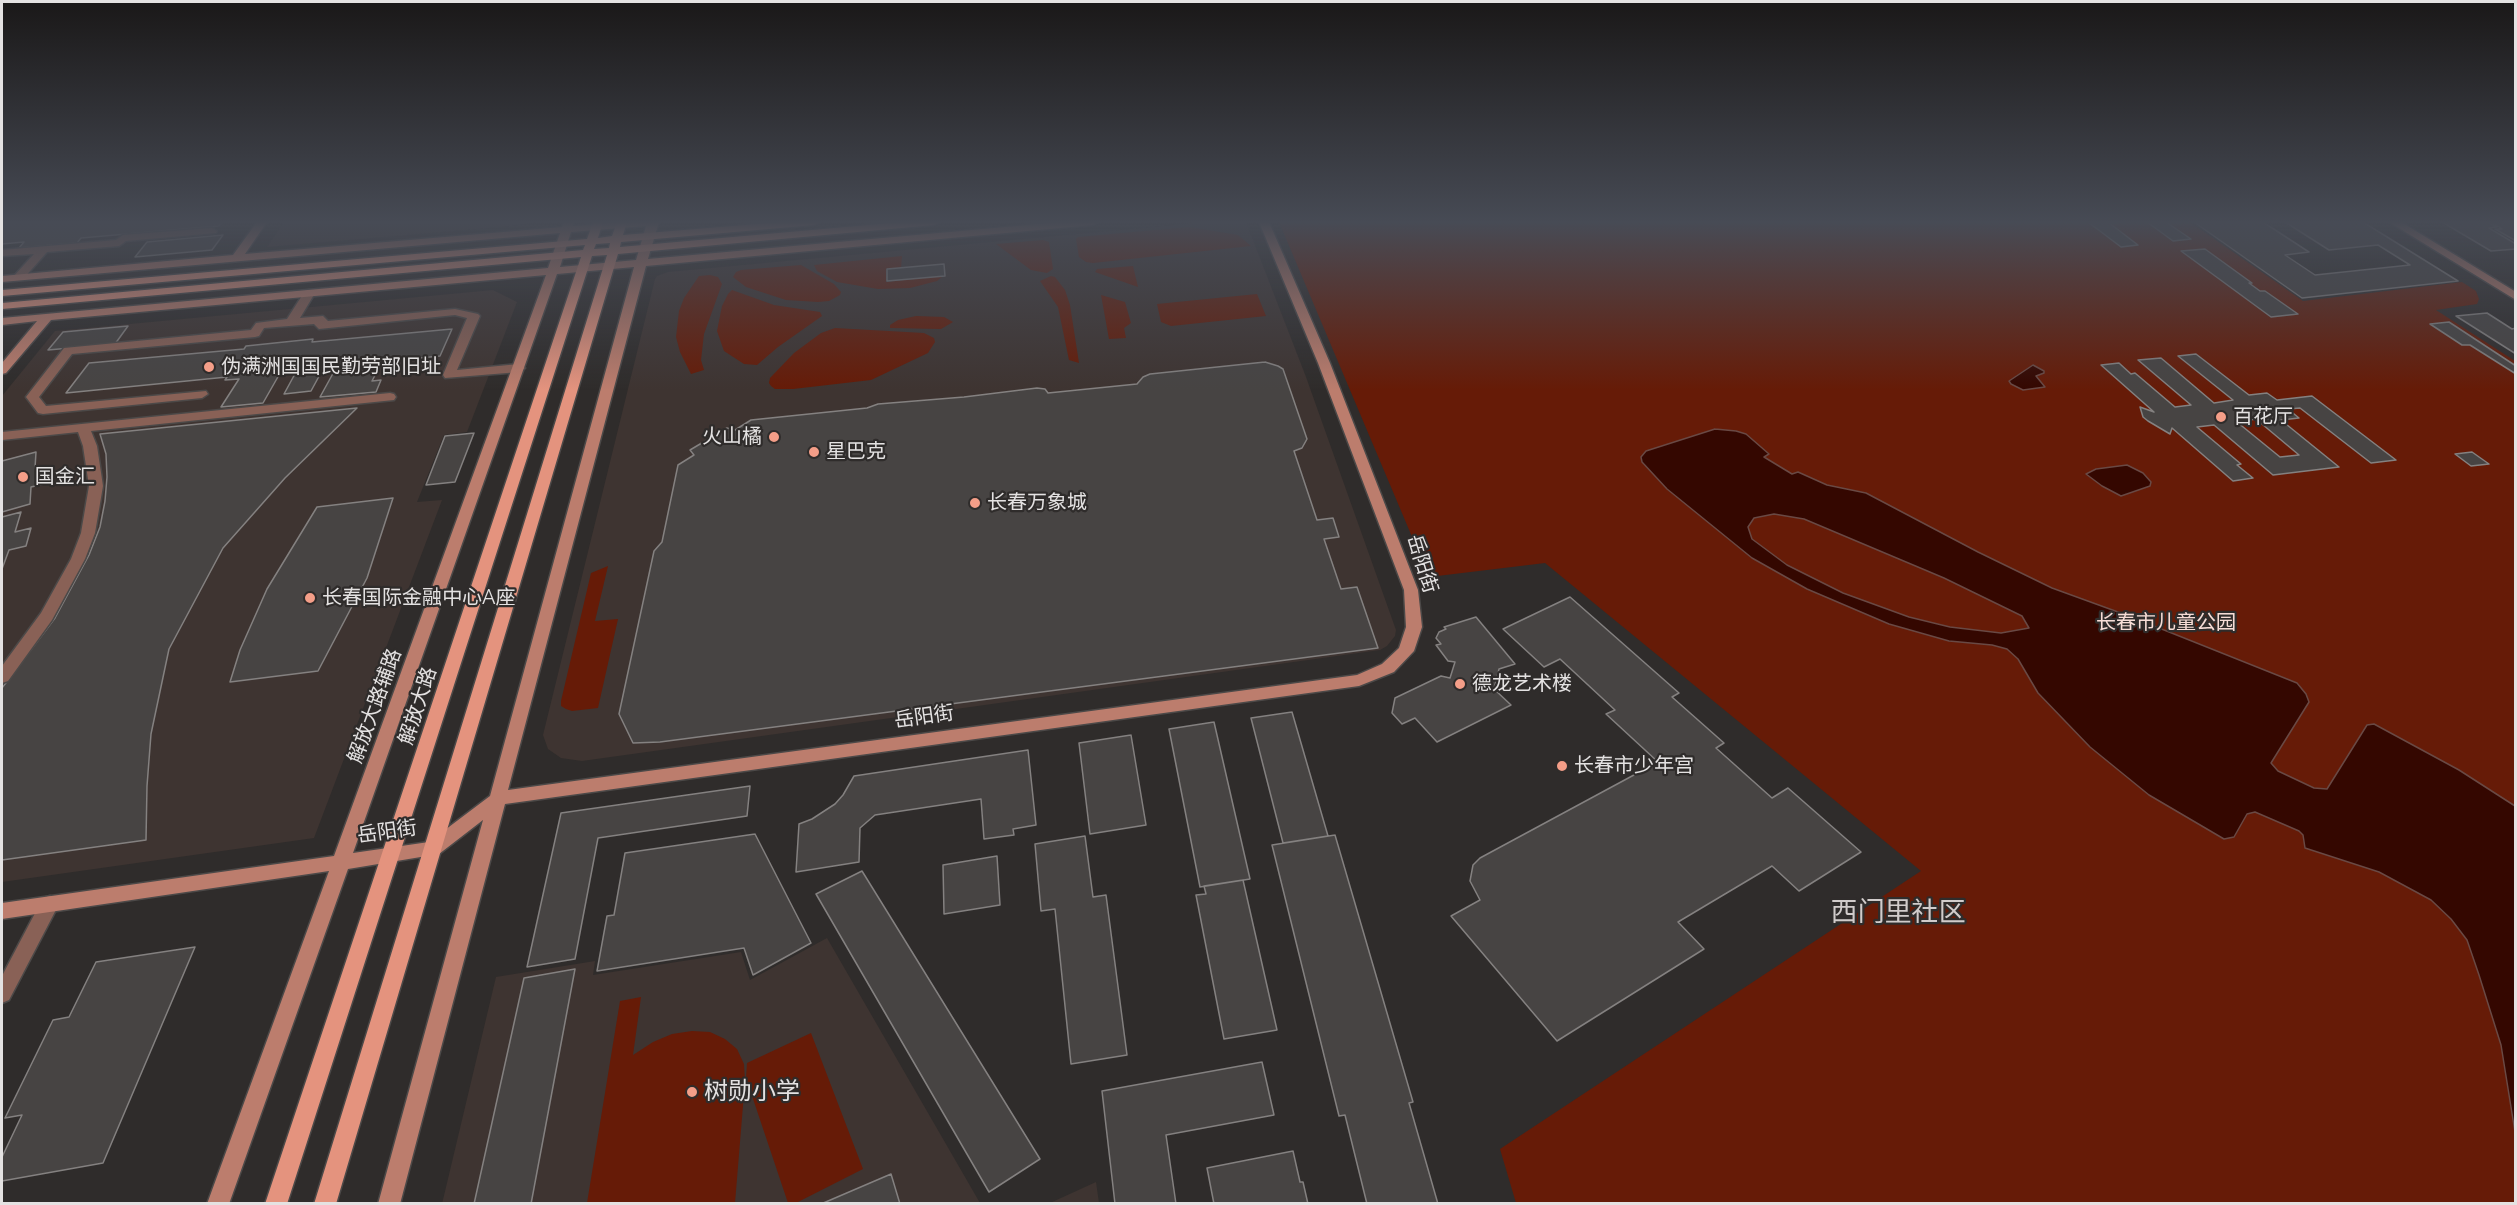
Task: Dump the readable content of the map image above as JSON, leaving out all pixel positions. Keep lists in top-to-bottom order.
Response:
{
  "streets": {
    "main road": ["解放大路"],
    "street": ["岳阳街", "解放大路辅路"]
  },
  "crossings": [
    ["岳阳街", "解放大路辅路"],
    ["岳阳街", "解放大路"]
  ],
  "districts": ["西门里社区"],
  "parks": ["长春市儿童公园"],
  "places": [
    "伪满洲国国民勤劳部旧址",
    "百花厅",
    "火山橘",
    "星巴克",
    "国金汇",
    "长春万象城",
    "长春国际金融中心A座",
    "德龙艺术楼",
    "长春市少年宫",
    "树勋小学"
  ]
}
